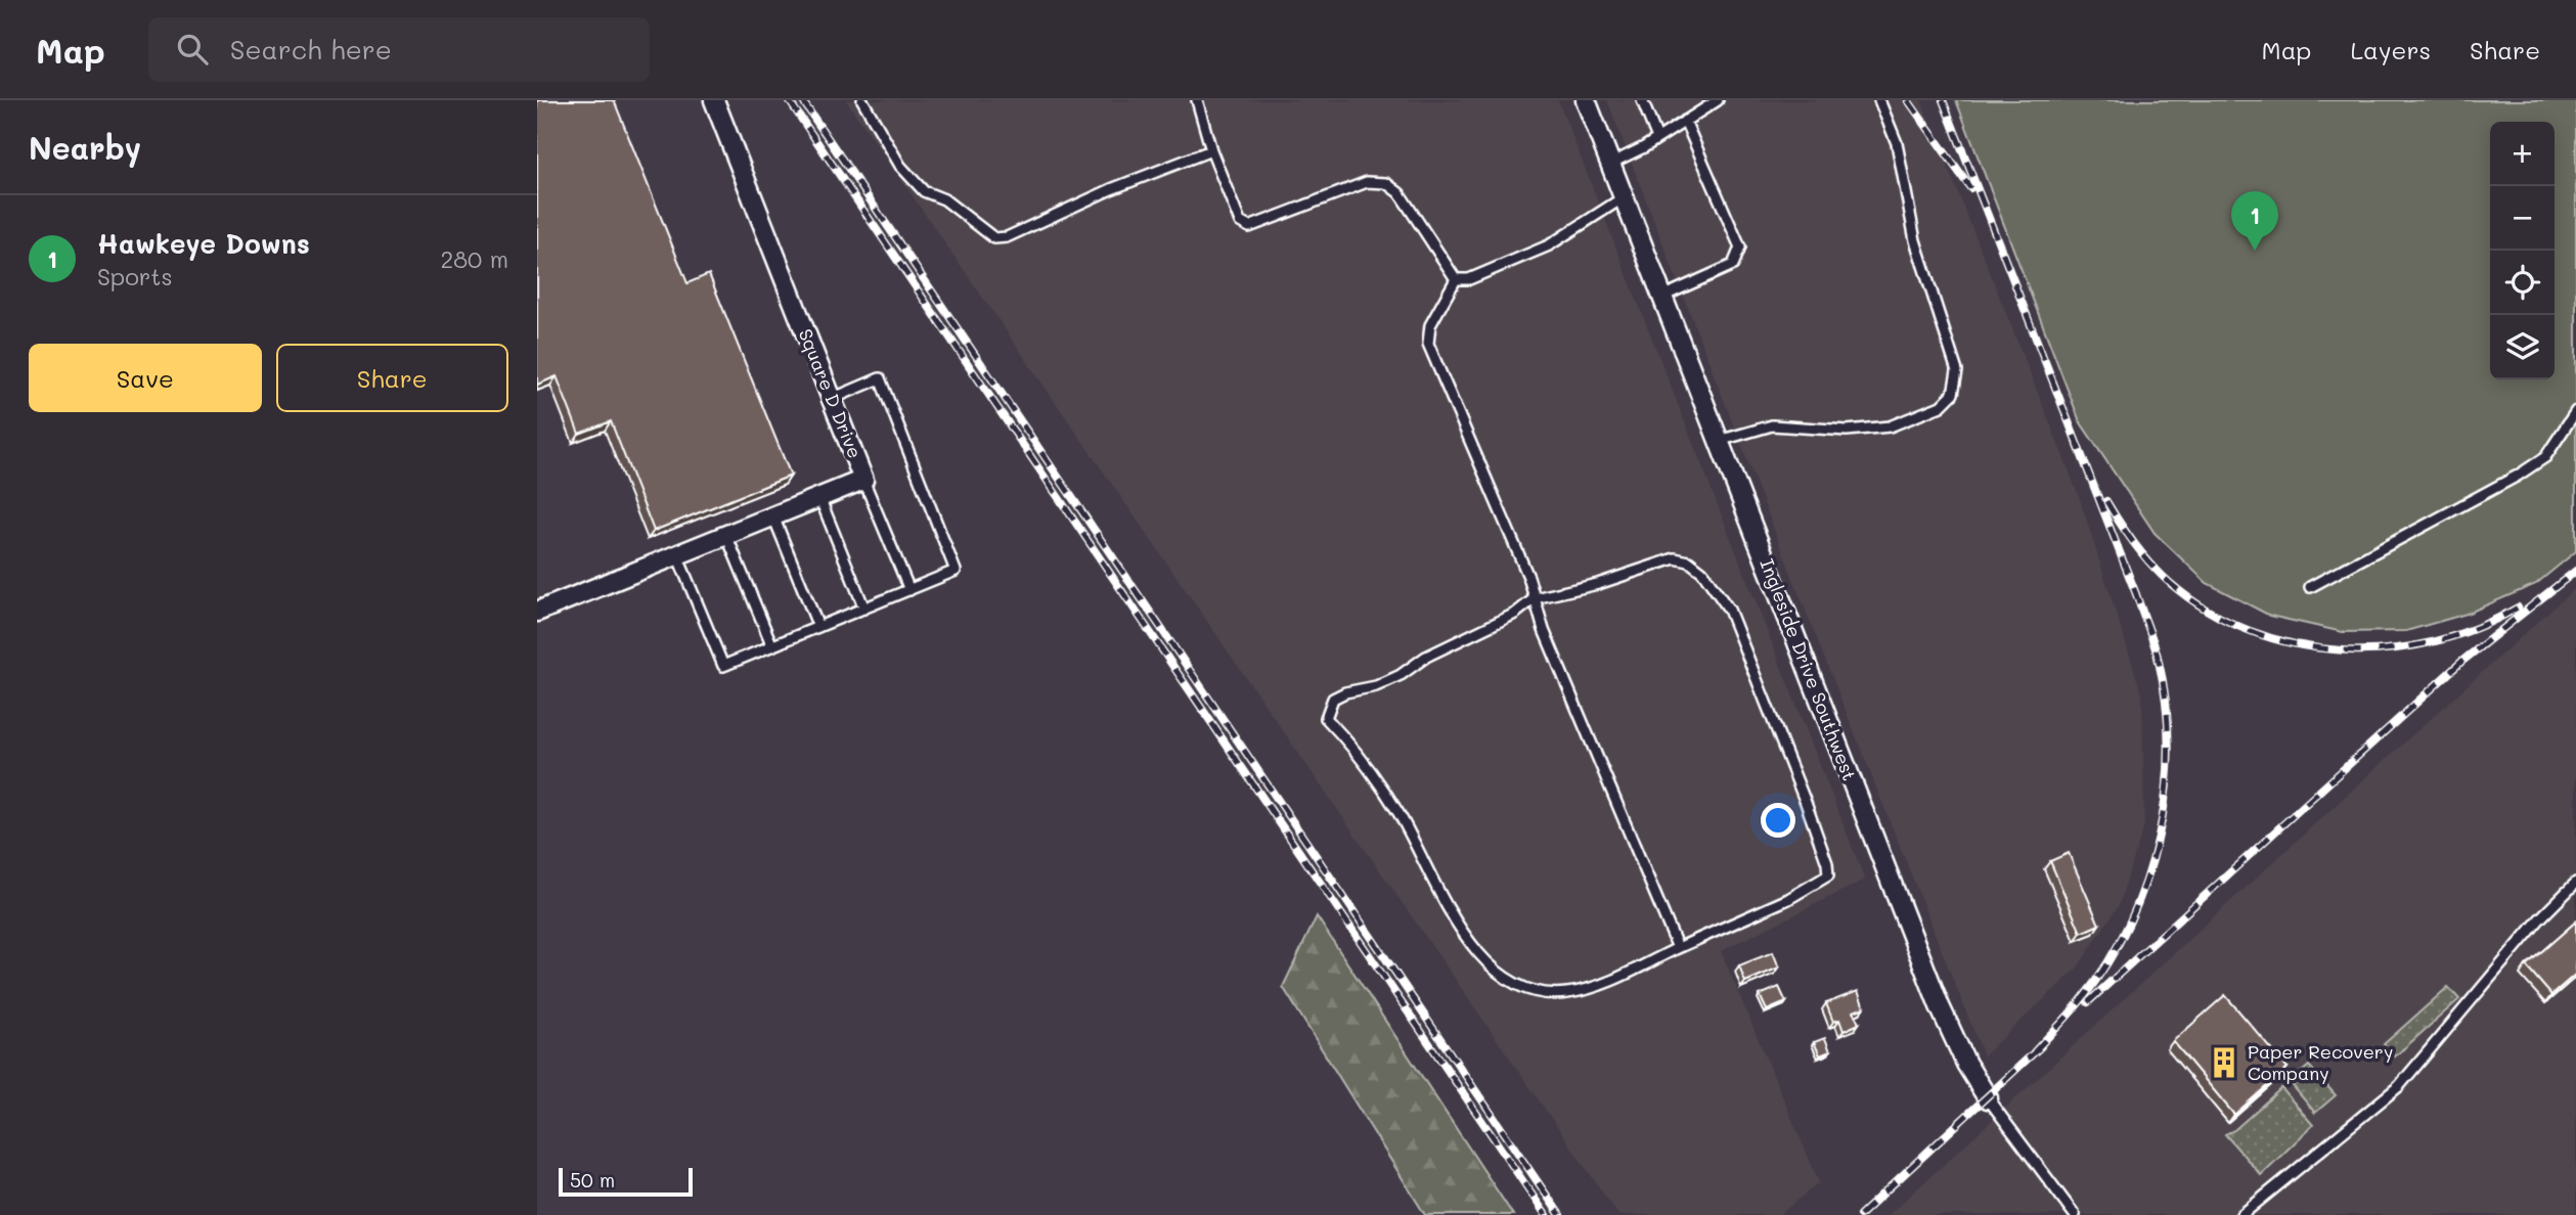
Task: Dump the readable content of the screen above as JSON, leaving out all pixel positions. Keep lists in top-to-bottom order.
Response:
{
  "streets": {
    "street": ["Square D Drive", "Ingleside Drive Southwest"]
  },
  "places": {
    "building": ["Paper Recovery Company"]
  },
  "scale_bar": "50 m",
  "page": {
    "header": "Map",
    "search": "Search here",
    "nav": ["Map", "Layers", "Share"],
    "heading": "Nearby",
    "map_buttons": ["+", "−"],
    "pins": "1",
    "list": [
      {
        "mark": "1",
        "name": "Hawkeye Downs",
        "note": "Sports",
        "value": "280 m"
      }
    ],
    "buttons": ["Save", "Share"],
    "scale": "50 m"
  }
}
